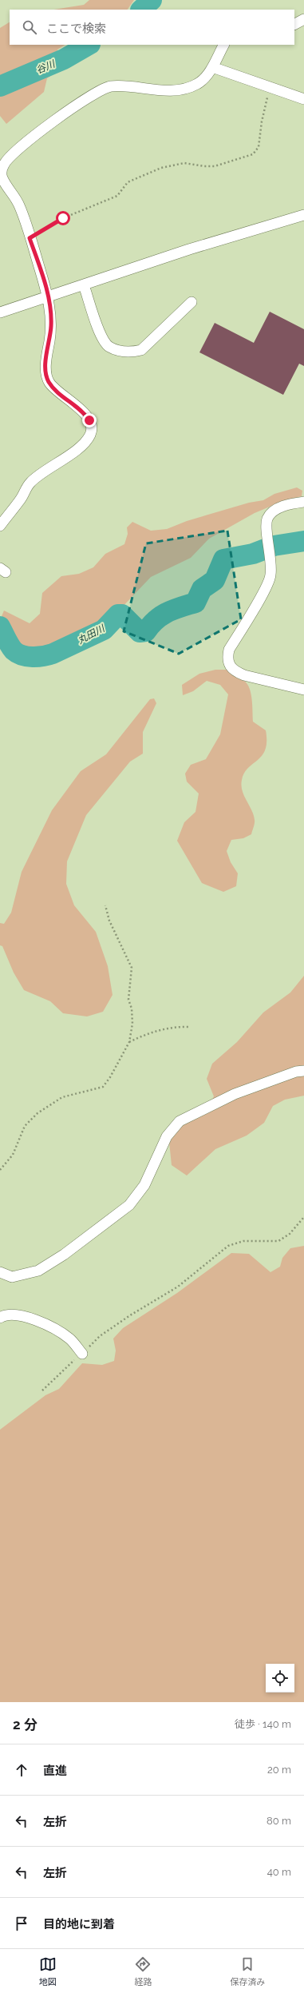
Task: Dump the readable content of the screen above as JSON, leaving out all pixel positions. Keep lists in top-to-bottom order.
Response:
{
  "water": ["谷川", "丸田川"],
  "page": {
    "search": "ここで検索",
    "heading": ["2 分", "徒歩 · 140 m"],
    "list": [
      ["直進", "20 m"],
      ["左折", "80 m"],
      ["左折", "40 m"],
      "目的地に到着"
    ],
    "nav": ["地図", "経路", "保存済み"]
  }
}
